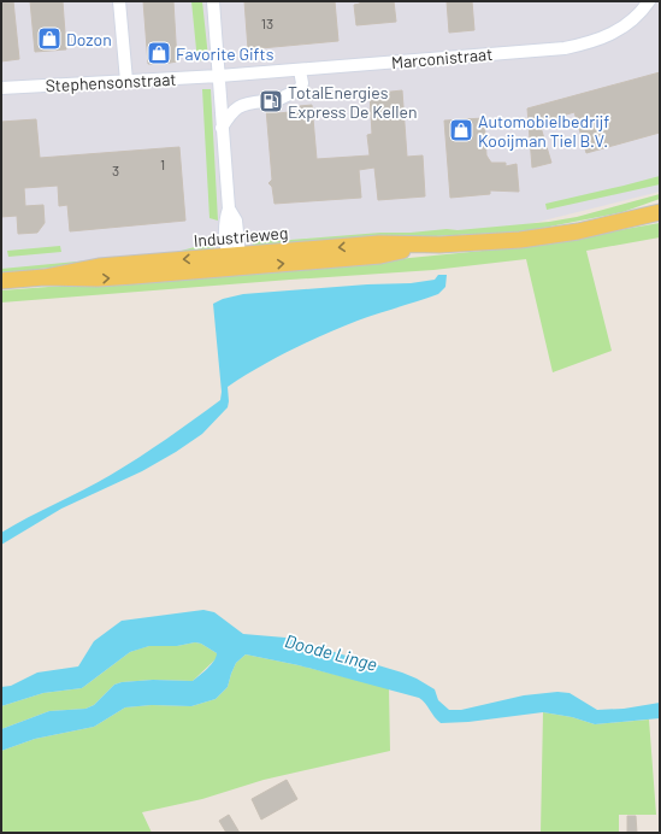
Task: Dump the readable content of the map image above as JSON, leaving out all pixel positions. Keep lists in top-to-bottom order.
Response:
{
  "streets": {
    "main road": ["Industrieweg"],
    "street": ["Marconistraat", "Stephensonstraat"]
  },
  "crossings": [
    ["Marconistraat", "Stephensonstraat"]
  ],
  "water": ["Doode Linge"],
  "places": {
    "shop": ["Dozon", "Favorite Gifts", "Automobielbedrijf Kooijman Tiel B.V."],
    "fuel station": ["TotalEnergies Express De Kellen"]
  },
  "house_numbers": ["13", "1", "3"]
}
